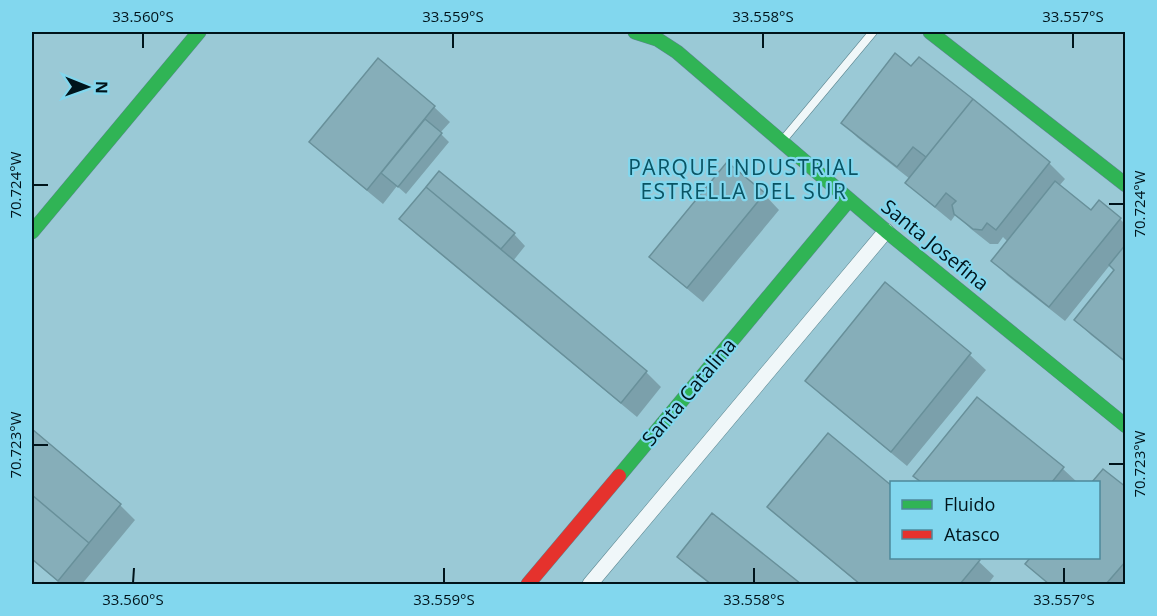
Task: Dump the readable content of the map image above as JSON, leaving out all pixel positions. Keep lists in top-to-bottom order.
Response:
{
  "streets": {
    "street": ["Santa Josefina", "Santa Catalina"]
  },
  "crossings": [
    ["Santa Josefina", "Santa Catalina"]
  ],
  "districts": ["PARQUE INDUSTRIAL ESTRELLA DEL SUR"],
  "legend": ["Fluido", "Atasco"],
  "north": "right",
  "coordinates": [
    "33.560°S",
    "33.559°S",
    "33.558°S",
    "33.557°S",
    "70.724°W",
    "70.723°W"
  ]
}
